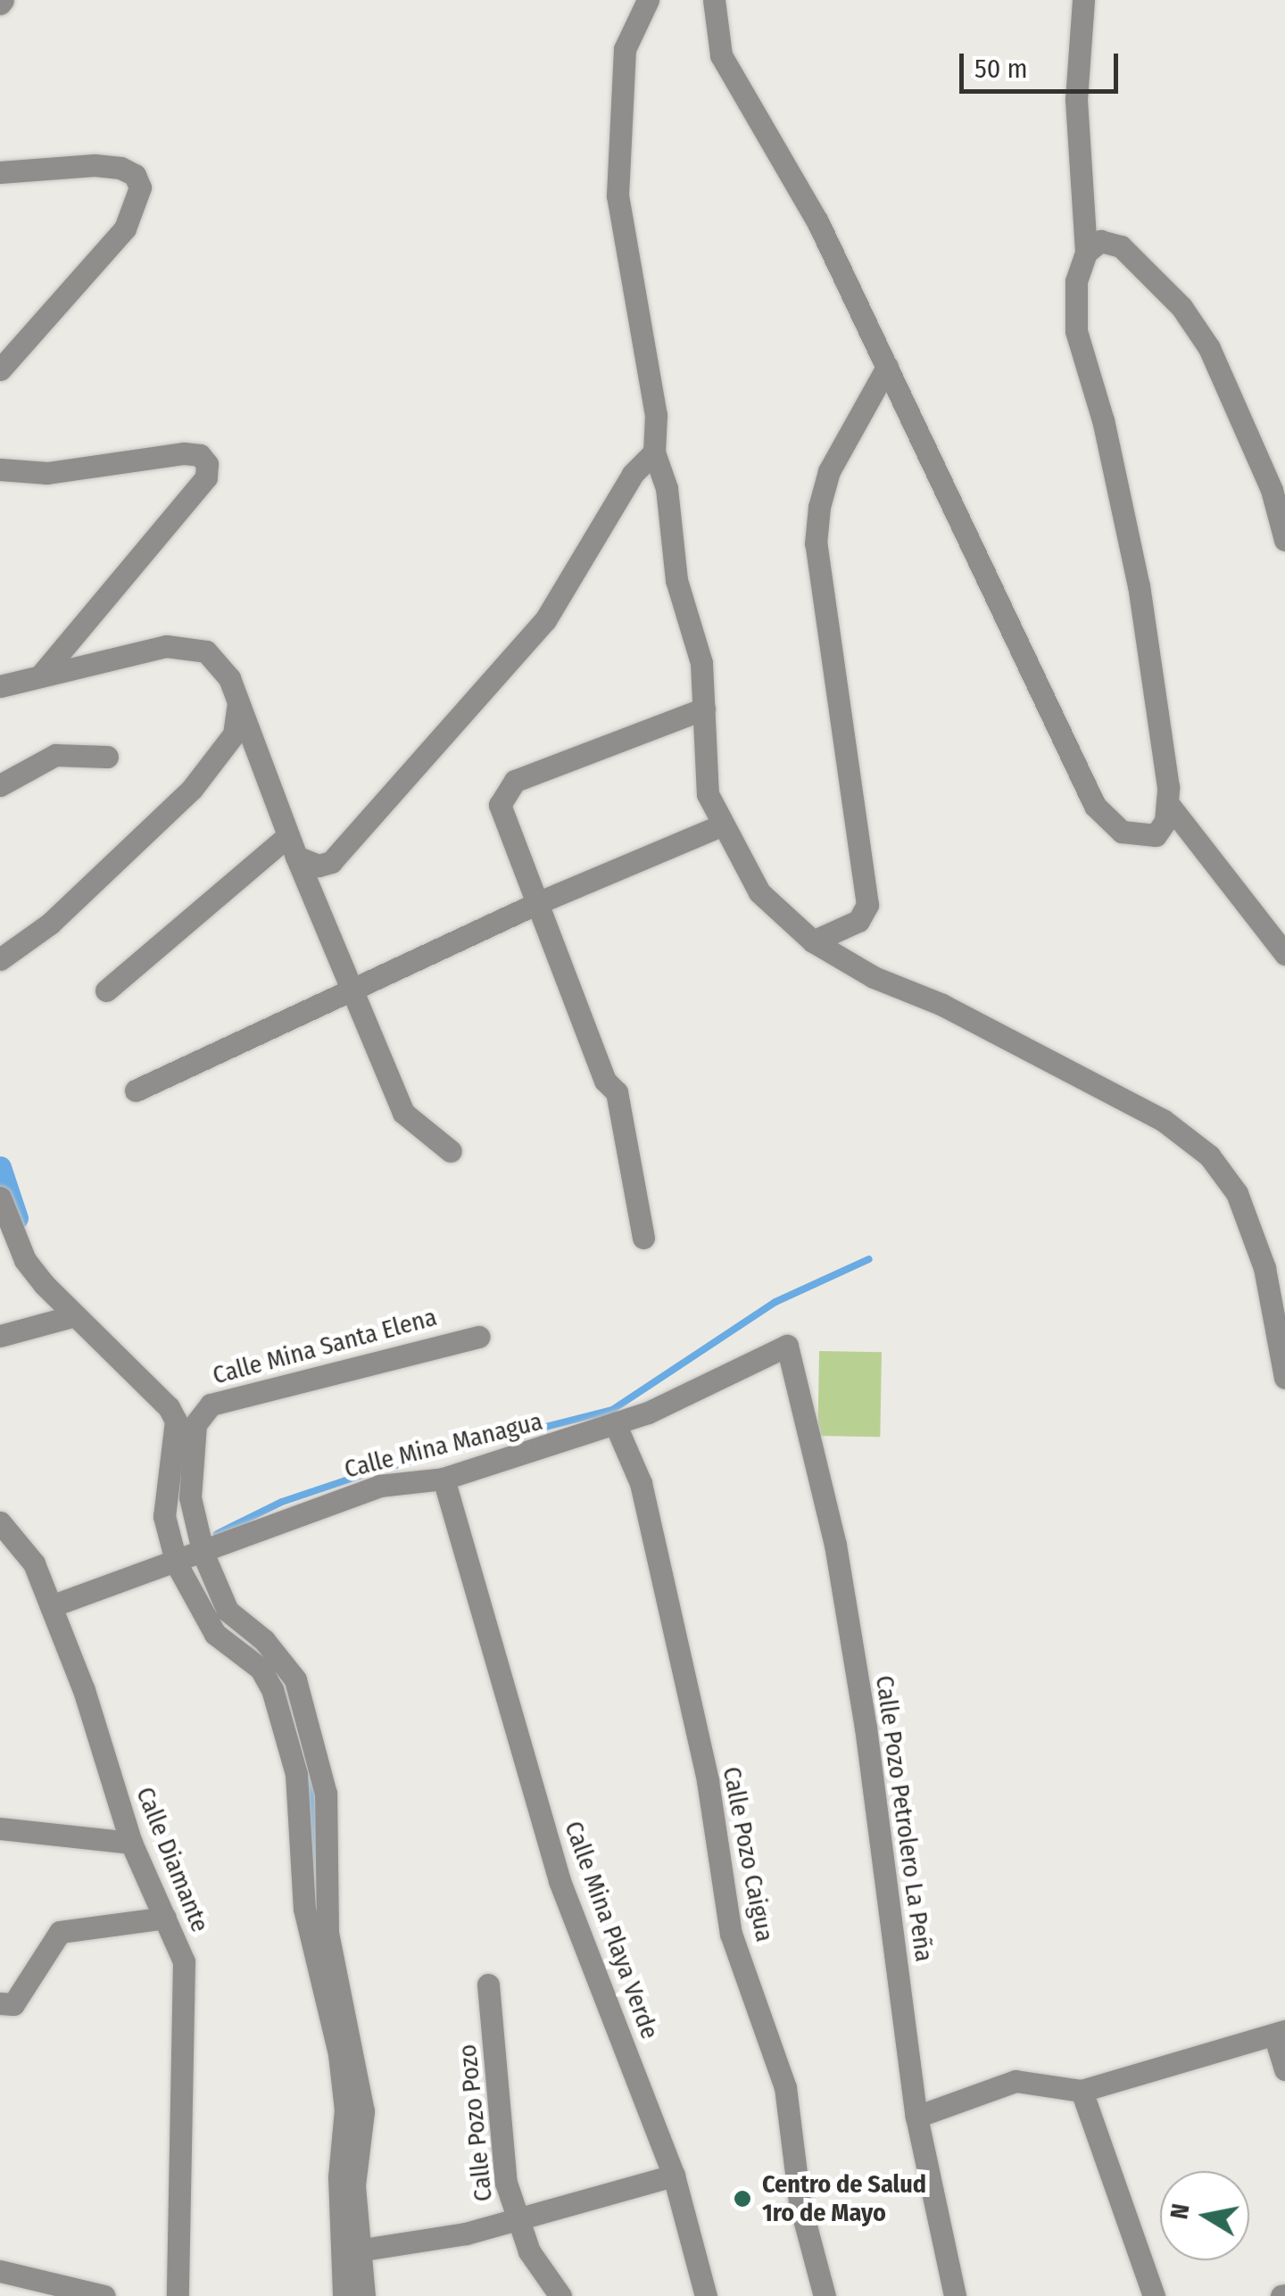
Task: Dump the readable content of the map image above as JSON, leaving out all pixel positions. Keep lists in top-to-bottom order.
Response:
{
  "streets": {
    "street": [
      "Calle Mina Santa Elena",
      "Calle Mina Managua",
      "Calle Pozo Petrolero La Peña",
      "Calle Pozo Caigua",
      "Calle Diamante",
      "Calle Mina Playa Verde",
      "Calle Pozo Pozo"
    ]
  },
  "crossings": [
    ["Calle Mina Santa Elena", "Calle Mina Managua"],
    ["Calle Mina Managua", "Calle Pozo Petrolero La Peña"],
    ["Calle Mina Managua", "Calle Pozo Caigua"],
    ["Calle Mina Managua", "Calle Diamante"],
    ["Calle Mina Managua", "Calle Mina Playa Verde"]
  ],
  "places": ["Centro de Salud 1ro de Mayo"],
  "scale_bar": "50 m",
  "north": "left"
}
